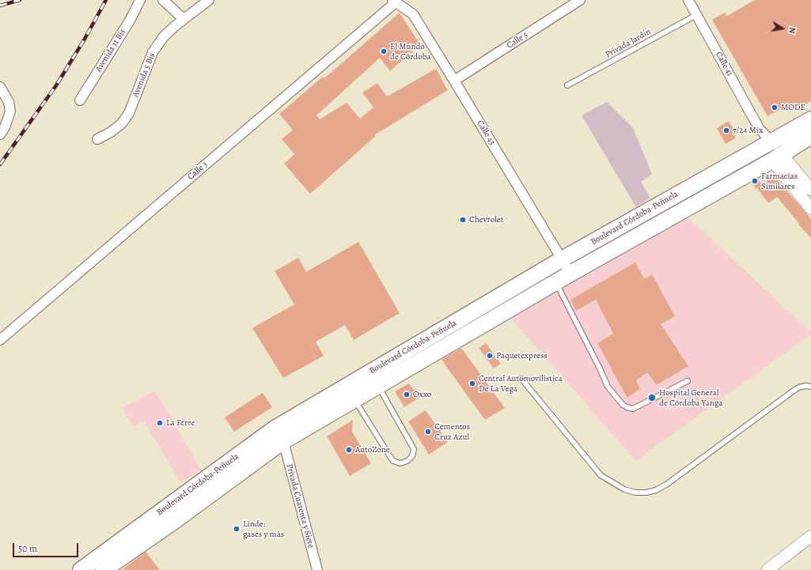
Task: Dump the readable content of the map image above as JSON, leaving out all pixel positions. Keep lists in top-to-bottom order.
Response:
{
  "streets": {
    "main road": ["Boulevard Córdoba-Peñuela"],
    "street": [
      "Calle 5",
      "Avenida 11 Bis",
      "Calle 41",
      "Avenida 5 Bis",
      "Calle 43",
      "Calle 3",
      "Privada Cuarenta y Siete"
    ],
    "lane": ["Privada Jardín"]
  },
  "crossings": [
    ["Calle 5", "Calle 43"],
    ["Privada Jardín", "Calle 41"],
    ["Calle 41", "Boulevard Córdoba-Peñuela"],
    ["Calle 43", "Calle 3"],
    ["Calle 43", "Boulevard Córdoba-Peñuela"],
    ["Boulevard Córdoba-Peñuela", "Privada Cuarenta y Siete"]
  ],
  "places": [
    "El Mundo de Córdoba",
    "MODE",
    "7/24 Mix",
    "Farmacias Similares",
    "Chevrolet",
    "Paquetexpress",
    "Central Automovilística De La Vega",
    "Oxxo",
    "Hospital General de Córdoba Yanga",
    "La Ferre",
    "Cementos Cruz Azul",
    "AutoZone",
    "Linde: gases y más"
  ],
  "scale_bar": "50 m",
  "north": "right"
}
